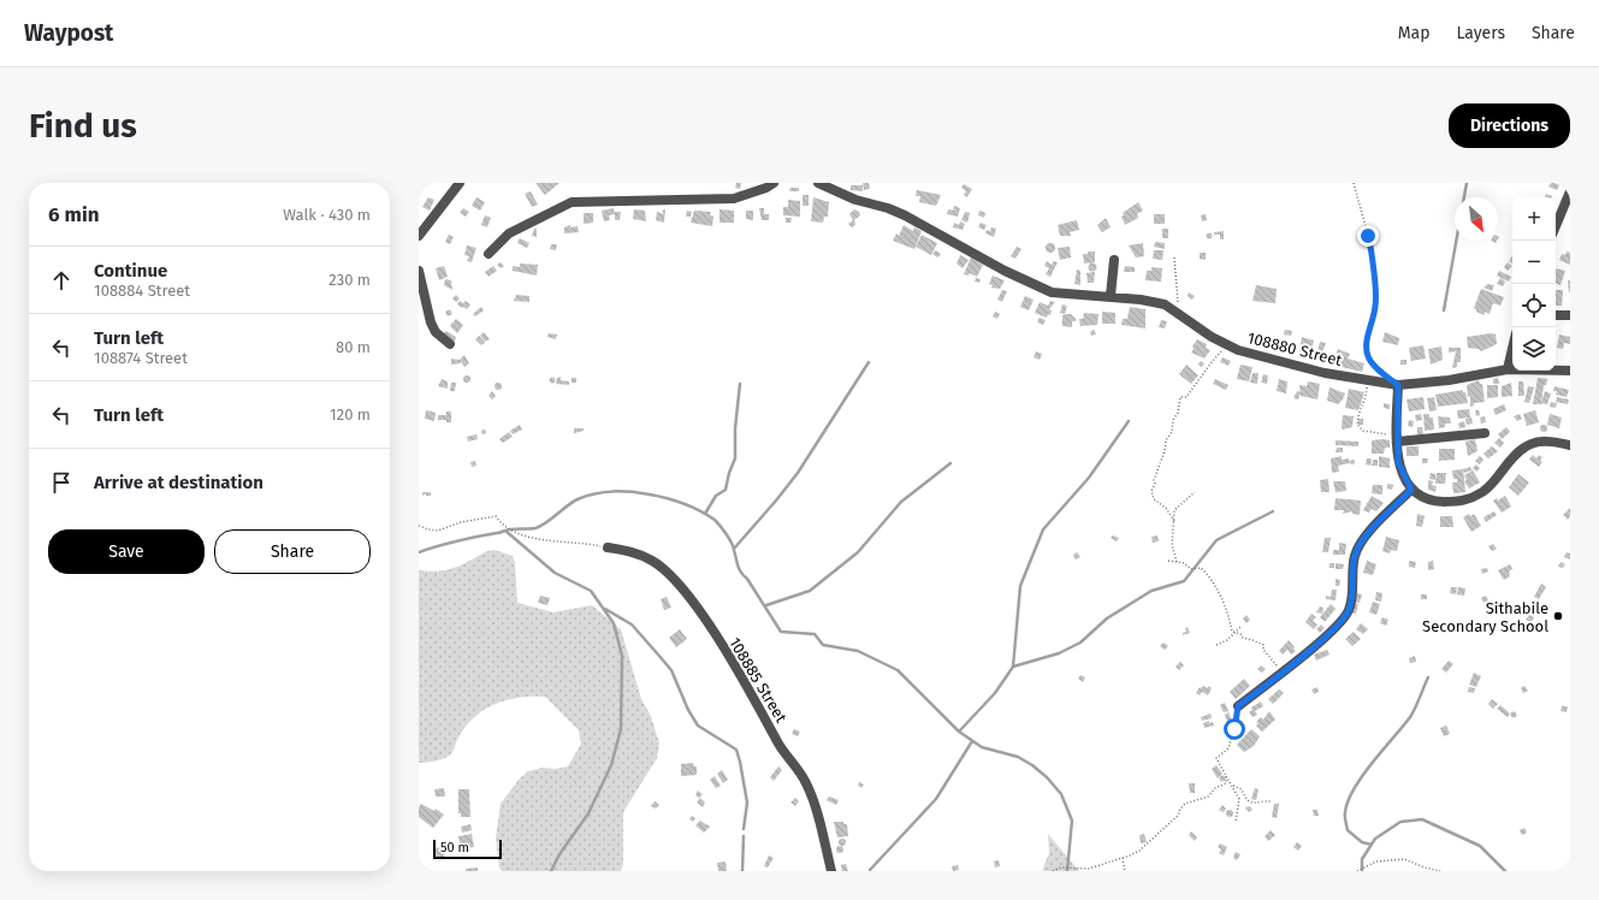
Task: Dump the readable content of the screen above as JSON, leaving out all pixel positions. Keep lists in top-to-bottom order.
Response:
{
  "streets": {
    "street": ["108880 Street", "108885 Street"]
  },
  "places": ["Sithabile Secondary School"],
  "scale_bar": "50 m",
  "north": "bottom right",
  "page": {
    "header": "Waypost",
    "nav": ["Map", "Layers", "Share"],
    "buttons": [
      "Directions",
      ["Save", "Share"]
    ],
    "title": "Find us",
    "heading": ["6 min", "Walk · 430 m"],
    "map_buttons": ["+", "−"],
    "list": [
      ["Continue", "108884 Street", "230 m"],
      ["Turn left", "108874 Street", "80 m"],
      ["Turn left", "120 m"],
      "Arrive at destination"
    ],
    "scale": "50 m"
  }
}
